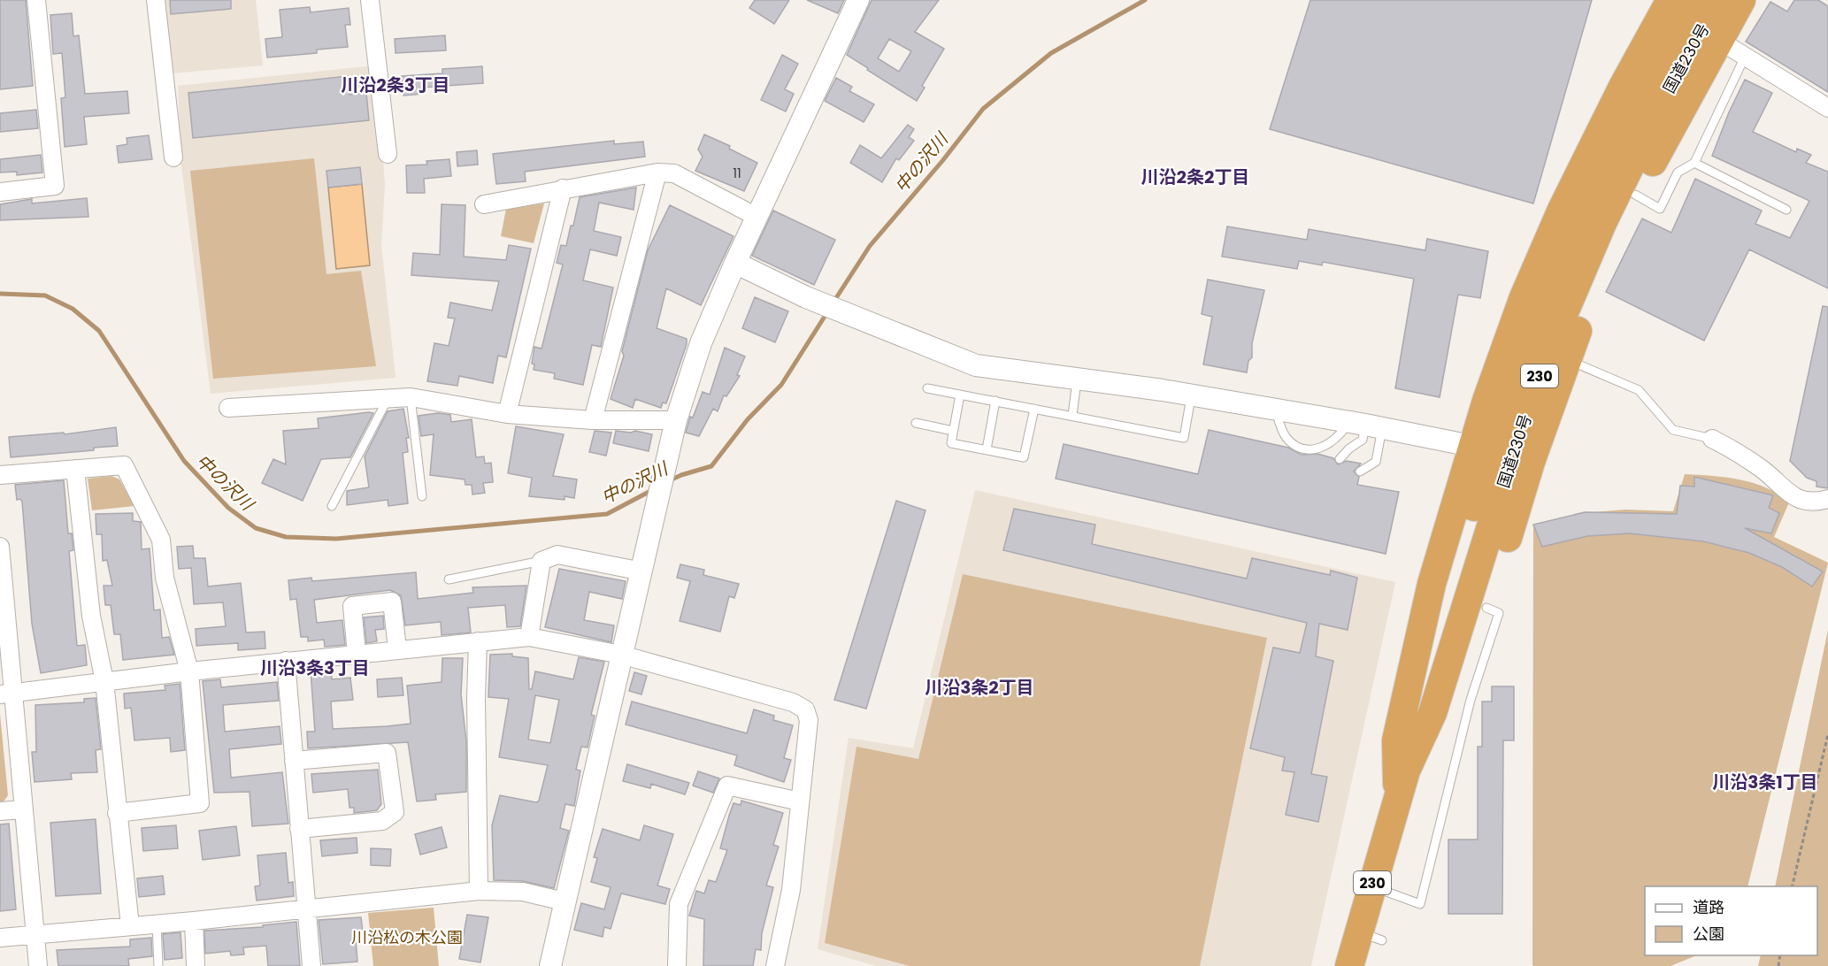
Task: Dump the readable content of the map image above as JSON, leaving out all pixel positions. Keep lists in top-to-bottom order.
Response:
{
  "streets": {
    "highway": ["国道230号", "230"]
  },
  "districts": [
    "川沿2条3丁目",
    "川沿2条2丁目",
    "川沿3条3丁目",
    "川沿3条2丁目",
    "川沿3条1丁目"
  ],
  "water": ["中の沢川"],
  "parks": ["川沿松の木公園"],
  "house_numbers": ["11"],
  "legend": ["道路", "公園"]
}
